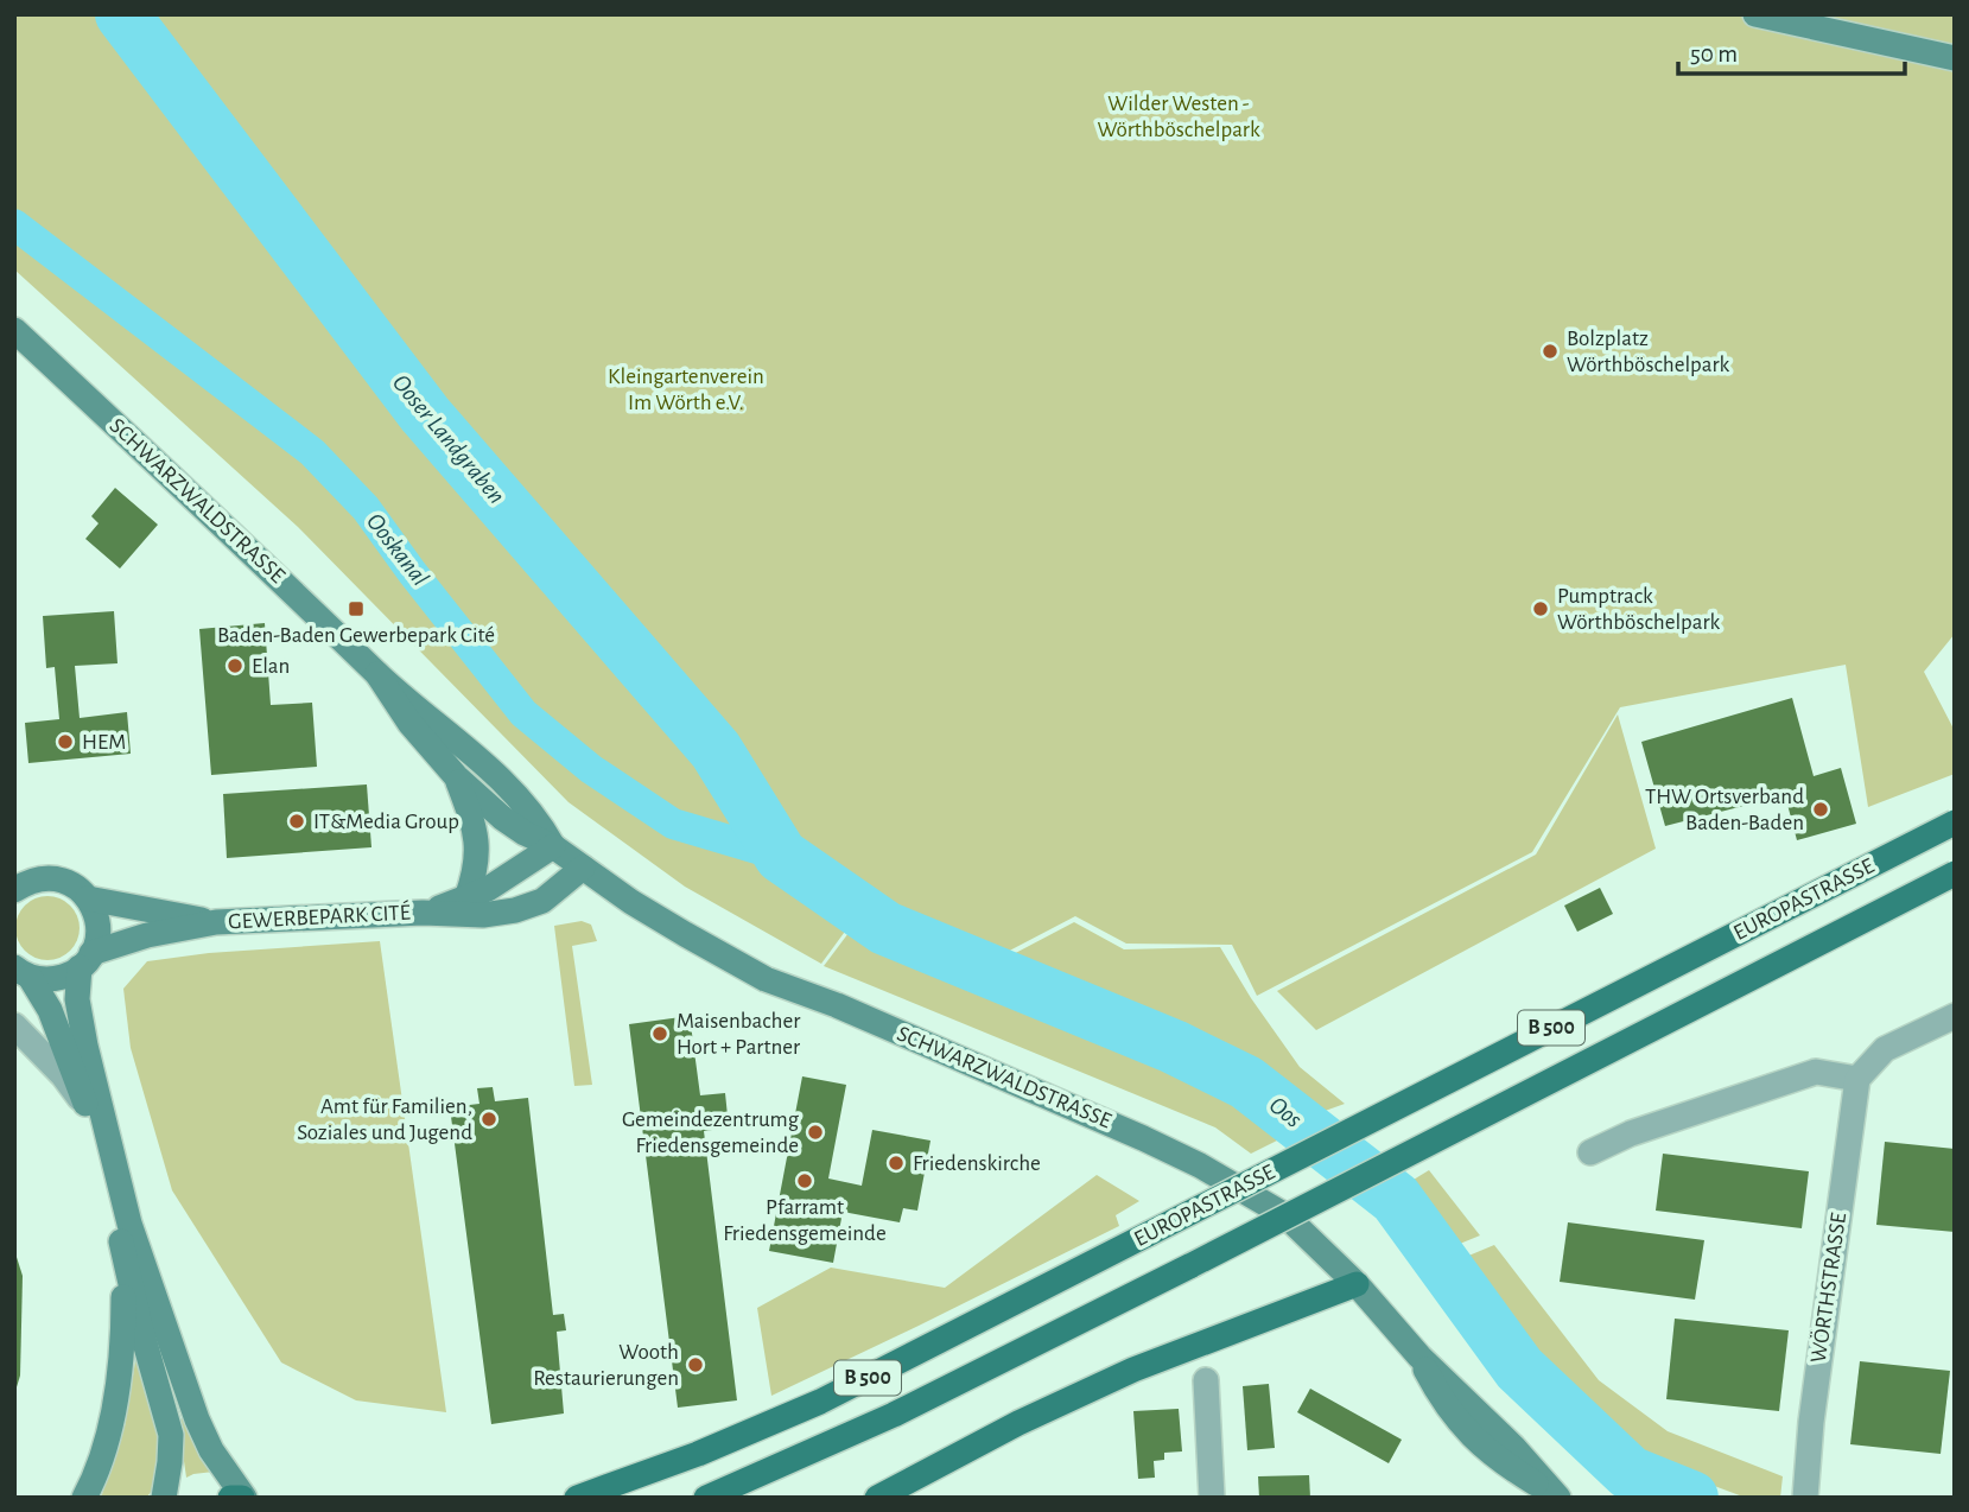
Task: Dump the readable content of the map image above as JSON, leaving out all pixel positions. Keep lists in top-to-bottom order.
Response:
{
  "streets": {
    "main road": ["EUROPASTRASSE", "B 500"],
    "street": ["SCHWARZWALDSTRASSE", "GEWERBEPARK CITÉ", "WÖRTHSTRASSE"]
  },
  "crossings": [
    ["SCHWARZWALDSTRASSE", "GEWERBEPARK CITÉ"]
  ],
  "water": ["Ooser Landgraben", "Ooskanal", "Oos"],
  "parks": ["Wilder Westen - Wörthböschelpark", "Kleingartenverein Im Wörth e.V."],
  "places": {
    "other": [
      "Bolzplatz Wörthböschelpark",
      "Pumptrack Wörthböschelpark",
      "Elan",
      "HEM",
      "THW Ortsverband Baden-Baden",
      "IT&Media Group",
      "Maisenbacher Hort + Partner",
      "Amt für Familien, Soziales und Jugend",
      "Gemeindezentrumg Friedensgemeinde",
      "Friedenskirche",
      "Pfarramt Friedensgemeinde",
      "Wooth Restaurierungen"
    ],
    "transit": ["Baden-Baden Gewerbepark Cité"]
  },
  "scale_bar": "50 m"
}
